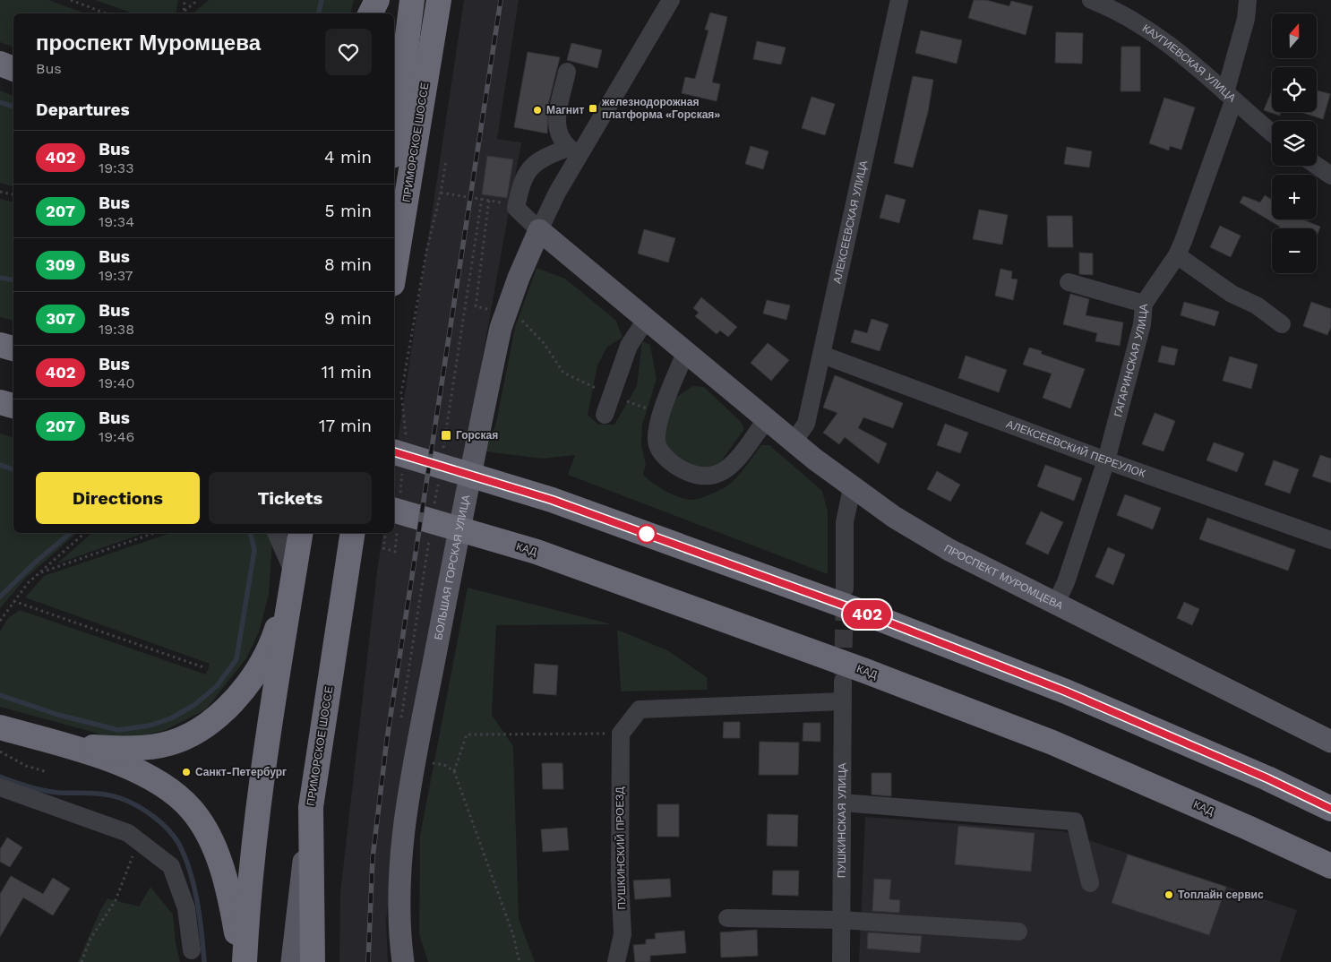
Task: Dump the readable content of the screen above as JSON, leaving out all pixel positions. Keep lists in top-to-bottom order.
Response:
{
  "streets": {
    "highway": ["ПРИМОРСКОЕ ШОССЕ", "КАД"],
    "main road": ["БОЛЬШАЯ ГОРСКАЯ УЛИЦА", "ПРОСПЕКТ МУРОМЦЕВА"],
    "street": [
      "КАУГИЕВСКАЯ УЛИЦА",
      "АЛЕКСЕЕВСКАЯ УЛИЦА",
      "ГАГАРИНСКАЯ УЛИЦА",
      "АЛЕКСЕЕВСКИЙ ПЕРЕУЛОК",
      "ПУШКИНСКАЯ УЛИЦА",
      "ПУШКИНСКИЙ ПРОЕЗД"
    ]
  },
  "crossings": [
    ["КАУГИЕВСКАЯ УЛИЦА", "ГАГАРИНСКАЯ УЛИЦА"],
    ["АЛЕКСЕЕВСКАЯ УЛИЦА", "АЛЕКСЕЕВСКИЙ ПЕРЕУЛОК"],
    ["АЛЕКСЕЕВСКАЯ УЛИЦА", "ПРОСПЕКТ МУРОМЦЕВА"],
    ["ГАГАРИНСКАЯ УЛИЦА", "АЛЕКСЕЕВСКИЙ ПЕРЕУЛОК"],
    ["ГАГАРИНСКАЯ УЛИЦА", "ПРОСПЕКТ МУРОМЦЕВА"],
    ["БОЛЬШАЯ ГОРСКАЯ УЛИЦА", "ПРОСПЕКТ МУРОМЦЕВА"]
  ],
  "places": {
    "transit": ["железнодорожная платформа «Горская»", "Горская"],
    "other": ["Магнит", "Санкт-Петербург", "Топлайн сервис"]
  },
  "lines": ["bus line 402"],
  "north": "top",
  "page": {
    "on_map": "402",
    "map_buttons": ["+", "−"],
    "heading": [
      ["проспект Муромцева", "Bus"],
      "Departures"
    ],
    "list": [
      {
        "mark": "402",
        "name": "Bus",
        "note": "19:33",
        "value": "4 min"
      },
      {
        "mark": "207",
        "name": "Bus",
        "note": "19:34",
        "value": "5 min"
      },
      {
        "mark": "309",
        "name": "Bus",
        "note": "19:37",
        "value": "8 min"
      },
      {
        "mark": "307",
        "name": "Bus",
        "note": "19:38",
        "value": "9 min"
      },
      {
        "mark": "402",
        "name": "Bus",
        "note": "19:40",
        "value": "11 min"
      },
      {
        "mark": "207",
        "name": "Bus",
        "note": "19:46",
        "value": "17 min"
      }
    ],
    "buttons": ["Directions", "Tickets"]
  }
}
